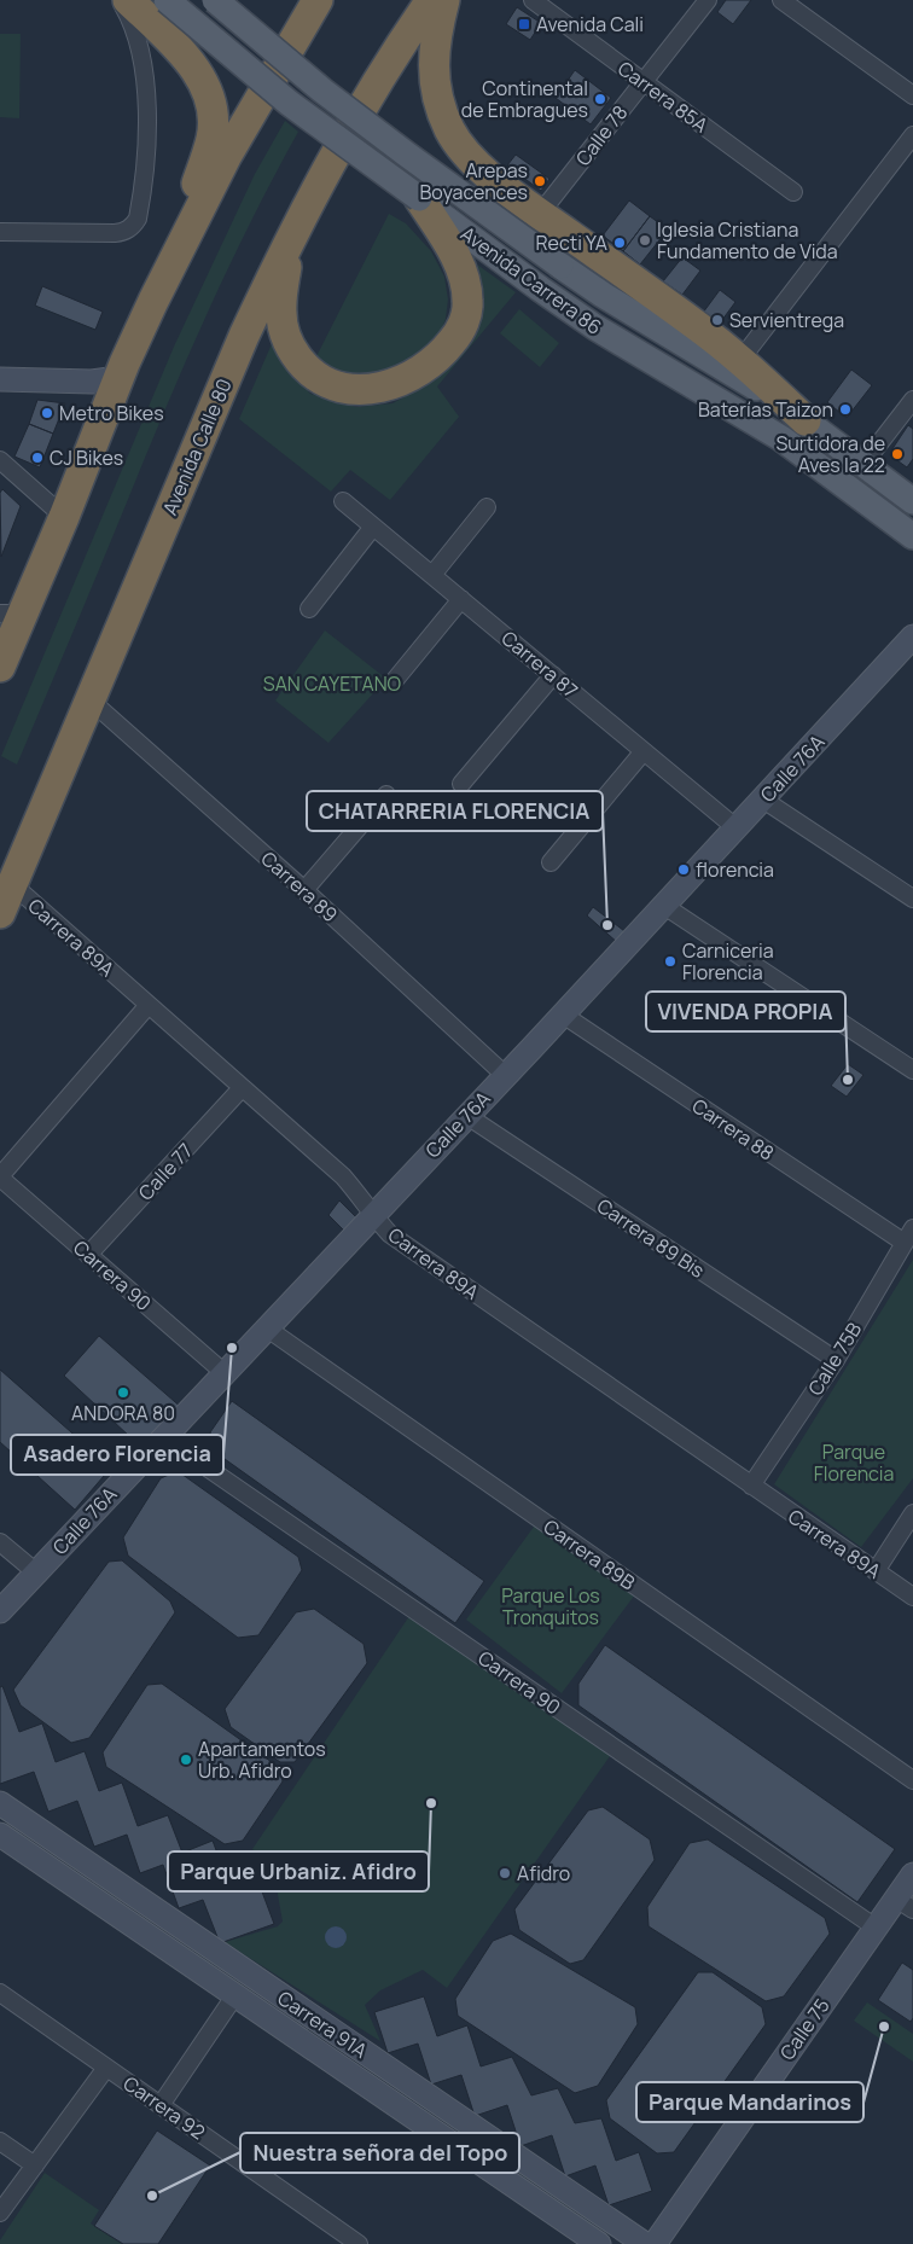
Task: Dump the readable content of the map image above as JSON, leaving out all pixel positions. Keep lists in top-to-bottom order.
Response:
{
  "streets": {
    "highway": ["Avenida Calle 80"],
    "main road": ["Avenida Carrera 86"],
    "street": [
      "Carrera 85A",
      "Calle 78",
      "Carrera 87",
      "Calle 76A",
      "Carrera 89",
      "Carrera 89A",
      "Carrera 88",
      "Calle 77",
      "Carrera 89 Bis",
      "Carrera 90",
      "Calle 75B",
      "Carrera 89B",
      "Carrera 91A",
      "Calle 75",
      "Carrera 92"
    ]
  },
  "crossings": [
    ["Carrera 85A", "Calle 78"],
    ["Avenida Calle 80", "Carrera 89"],
    ["Avenida Calle 80", "Carrera 89A"],
    ["Carrera 87", "Calle 76A"],
    ["Calle 76A", "Carrera 89"],
    ["Calle 76A", "Carrera 89A"],
    ["Calle 76A", "Carrera 88"],
    ["Calle 76A", "Carrera 89 Bis"],
    ["Calle 76A", "Carrera 90"],
    ["Calle 76A", "Carrera 89B"],
    ["Carrera 89A", "Calle 77"],
    ["Carrera 89A", "Calle 75B"],
    ["Carrera 88", "Calle 75B"],
    ["Calle 77", "Carrera 90"],
    ["Carrera 89 Bis", "Calle 75B"],
    ["Carrera 90", "Calle 75"]
  ],
  "parks": ["SAN CAYETANO", "Parque Florencia", "Parque Los Tronquitos"],
  "places": {
    "transit": ["Avenida Cali"],
    "other": [
      "Continental de Embragues",
      "Arepas Boyacences",
      "Iglesia Cristiana Fundamento de Vida",
      "Recti YA",
      "Servientrega",
      "Baterías Taizon",
      "Metro Bikes",
      "Surtidora de Aves la 22",
      "CJ Bikes",
      "florencia",
      "CHATARRERIA FLORENCIA",
      "Carniceria Florencia",
      "VIVENDA PROPIA",
      "Asadero Florencia",
      "ANDORA 80",
      "Apartamentos Urb. Afidro",
      "Parque Urbaniz. Afidro",
      "Afidro",
      "Parque Mandarinos",
      "Nuestra señora del Topo"
    ]
  }
}
